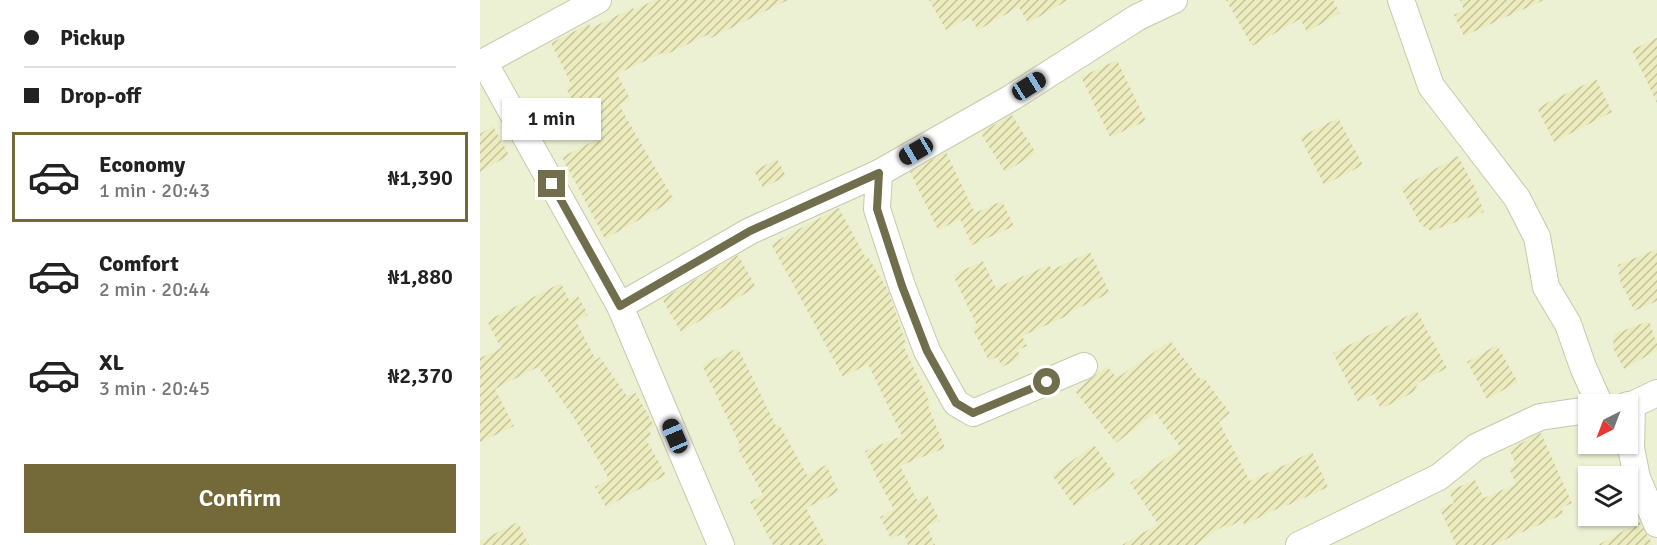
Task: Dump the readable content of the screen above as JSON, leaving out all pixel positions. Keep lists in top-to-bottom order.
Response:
{
  "north": "bottom left",
  "page": {
    "banner": ["Pickup", "Drop-off"],
    "bubble": "1 min",
    "list": [
      {
        "name": "Economy",
        "note": "1 min · 20:43",
        "value": "₦1,390"
      },
      {
        "name": "Comfort",
        "note": "2 min · 20:44",
        "value": "₦1,880"
      },
      {
        "name": "XL",
        "note": "3 min · 20:45",
        "value": "₦2,370"
      }
    ],
    "buttons": "Confirm"
  }
}
